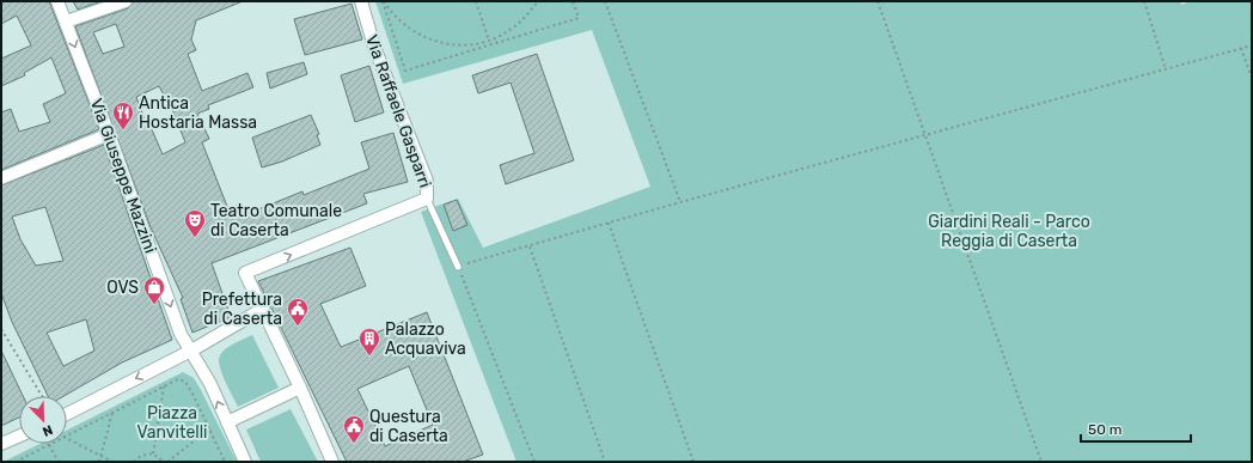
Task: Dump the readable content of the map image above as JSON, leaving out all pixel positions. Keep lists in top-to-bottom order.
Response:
{
  "streets": {
    "street": ["Via Raffaele Gasparri", "Via Giuseppe Mazzini"]
  },
  "one_way": ["Via Raffaele Gasparri"],
  "parks": ["Giardini Reali - Parco Reggia di Caserta", "Piazza Vanvitelli"],
  "places": {
    "restaurant": ["Antica Hostaria Massa"],
    "theatre": ["Teatro Comunale di Caserta"],
    "shop": ["OVS"],
    "public building": ["Prefettura di Caserta", "Questura di Caserta"],
    "building": ["Palazzo Acquaviva"]
  },
  "scale_bar": "50 m",
  "north": "bottom right"
}
